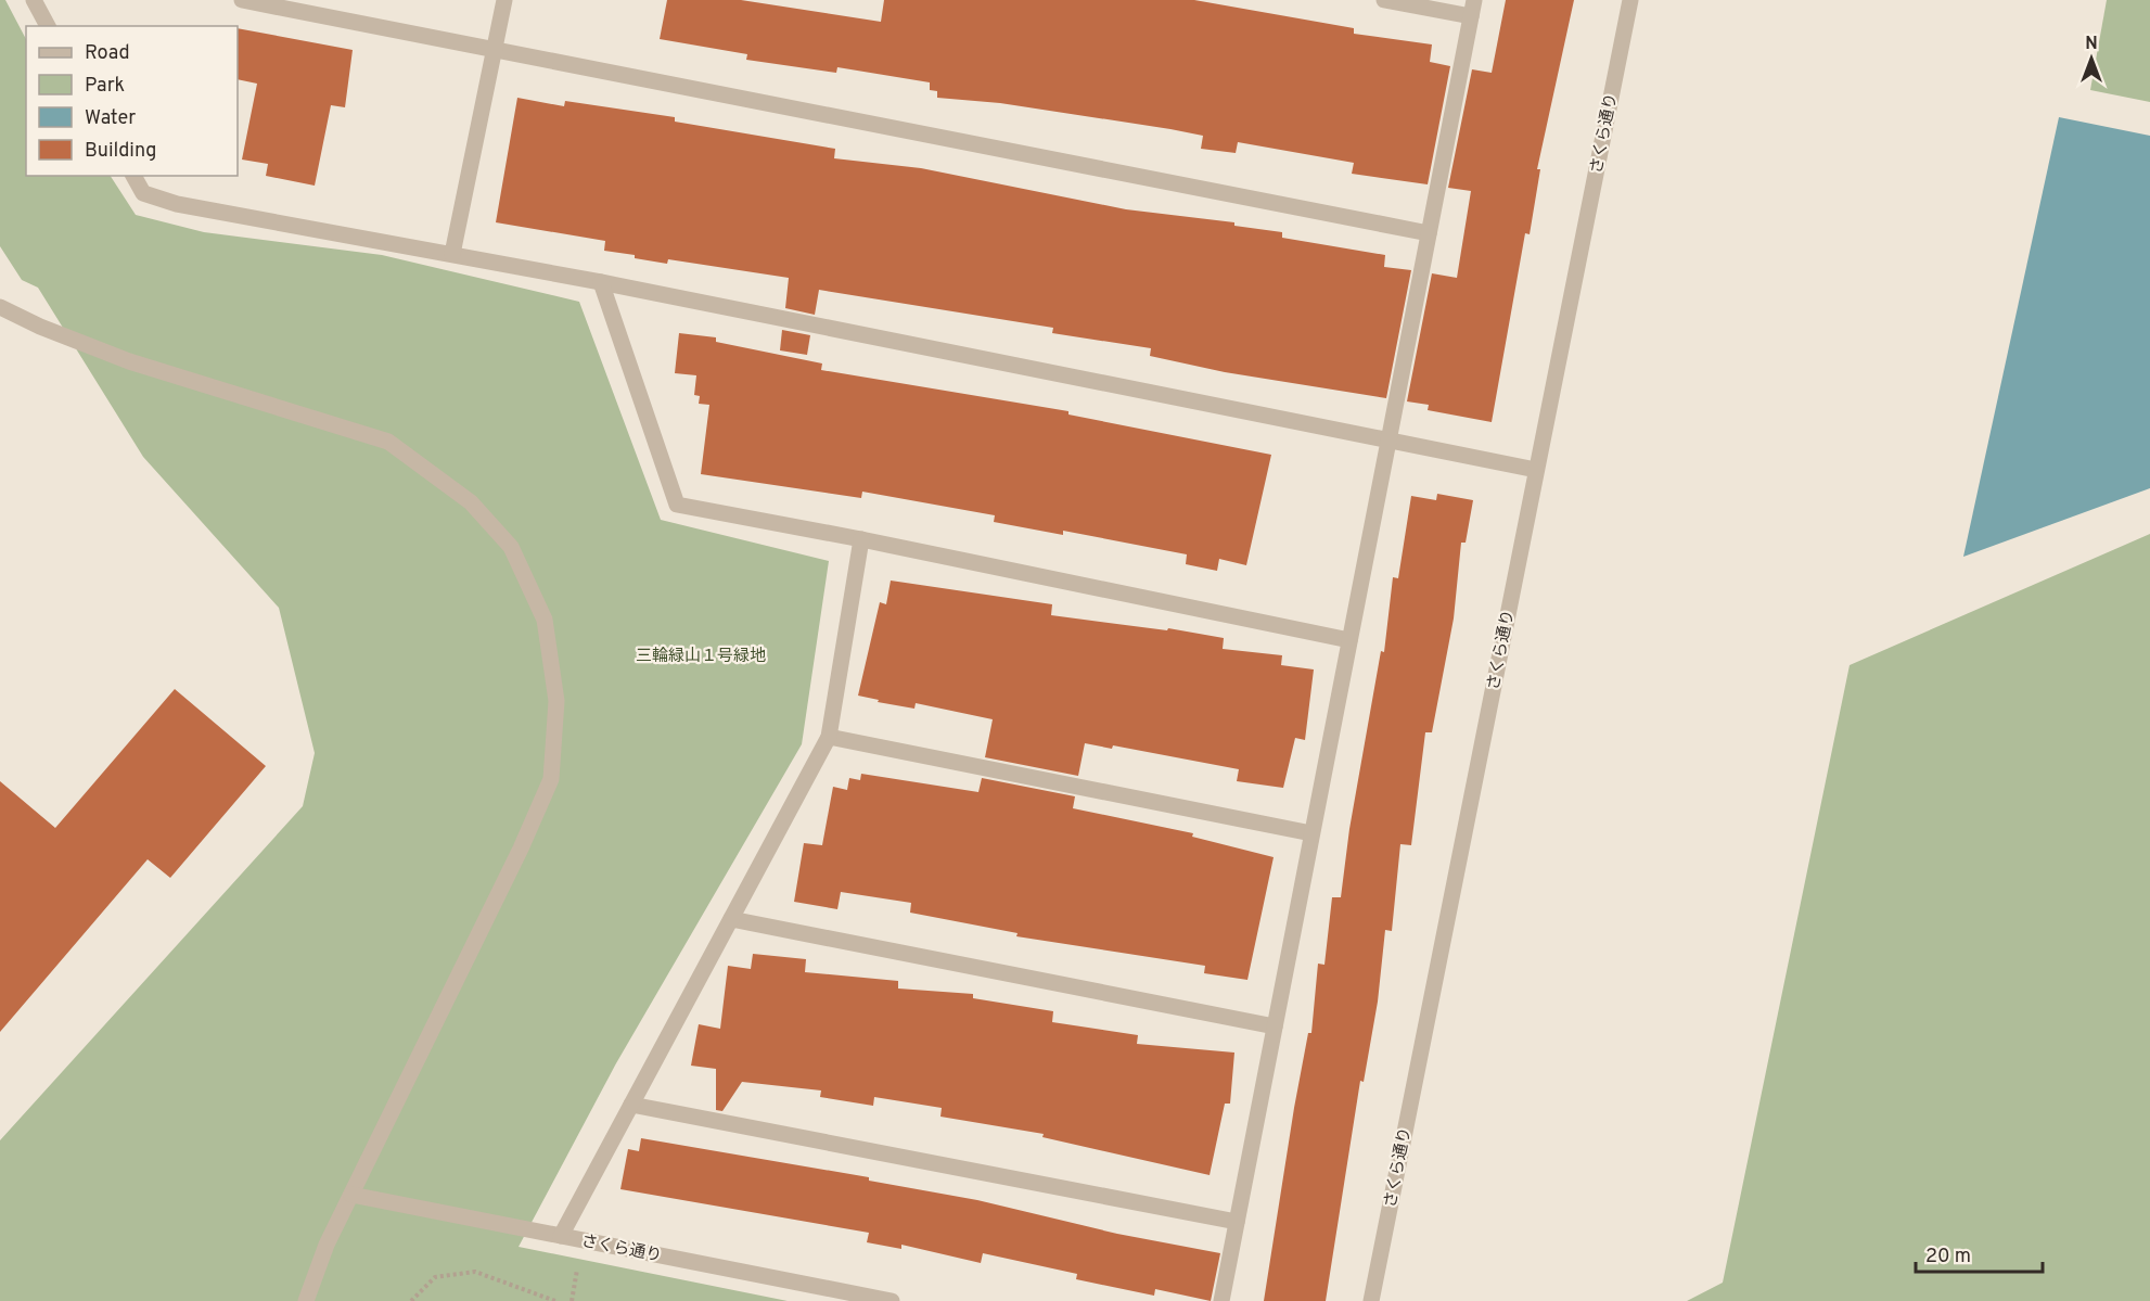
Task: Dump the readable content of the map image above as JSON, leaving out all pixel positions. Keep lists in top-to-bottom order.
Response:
{
  "streets": {
    "street": ["さくら通り"]
  },
  "parks": ["三輪緑山１号緑地"],
  "legend": [
    "Road",
    "Park",
    "Water",
    "Building"
  ],
  "scale_bar": "20 m",
  "north": "top"
}
